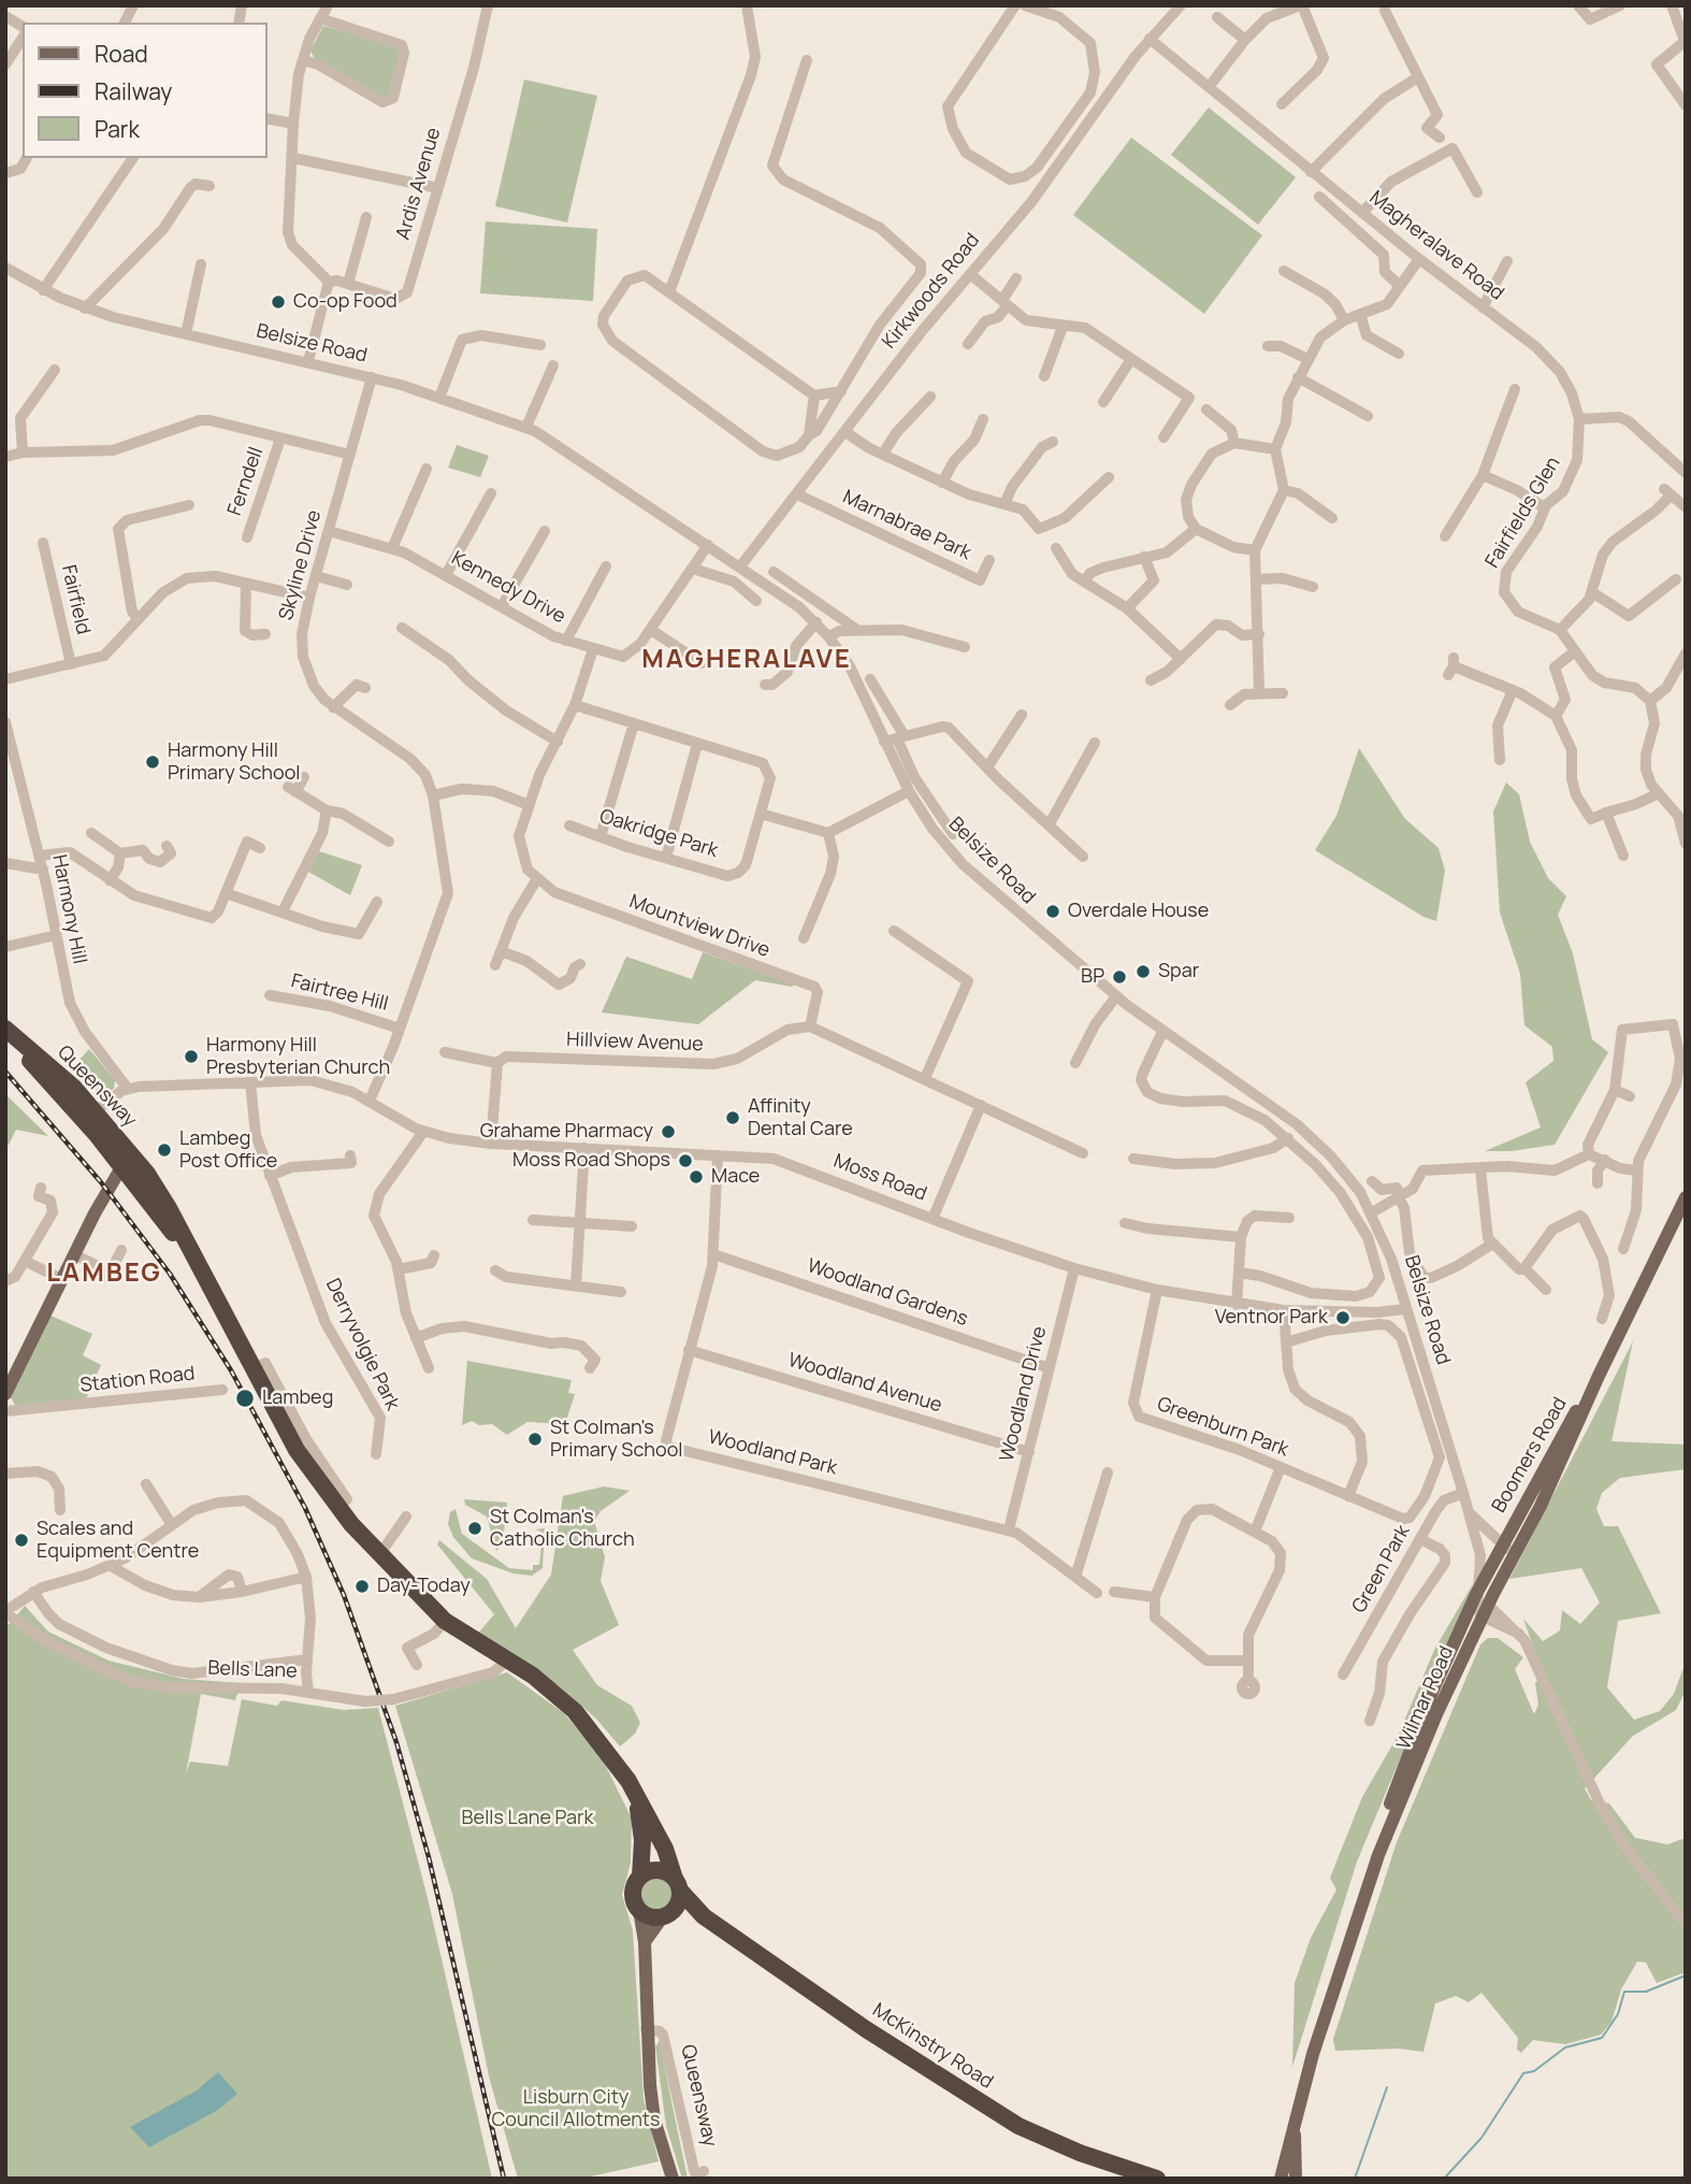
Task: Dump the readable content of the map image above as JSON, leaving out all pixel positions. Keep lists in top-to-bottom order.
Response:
{
  "streets": {
    "highway": ["Queensway", "McKinstry Road"],
    "main road": ["Boomers Road", "Wilmar Road"],
    "street": [
      "Ardis Avenue",
      "Magheralave Road",
      "Kirkwoods Road",
      "Belsize Road",
      "Ferndell",
      "Fairfields Glen",
      "Marnabrae Park",
      "Skyline Drive",
      "Kennedy Drive",
      "Fairfield",
      "Oakridge Park",
      "Harmony Hill",
      "Mountview Drive",
      "Fairtree Hill",
      "Hillview Avenue",
      "Moss Road",
      "Woodland Gardens",
      "Derryvolgie Park",
      "Station Road",
      "Woodland Avenue",
      "Woodland Drive",
      "Greenburn Park",
      "Woodland Park",
      "Green Park",
      "Bells Lane"
    ]
  },
  "crossings": [
    ["Magheralave Road", "Kirkwoods Road"],
    ["Magheralave Road", "Fairfields Glen"],
    ["Kirkwoods Road", "Belsize Road"],
    ["Kirkwoods Road", "Marnabrae Park"],
    ["Belsize Road", "Skyline Drive"],
    ["Belsize Road", "Kennedy Drive"],
    ["Belsize Road", "Moss Road"],
    ["Belsize Road", "Boomers Road"],
    ["Belsize Road", "Green Park"],
    ["Belsize Road", "Wilmar Road"],
    ["Skyline Drive", "Kennedy Drive"],
    ["Skyline Drive", "Fairtree Hill"],
    ["Skyline Drive", "Moss Road"],
    ["Harmony Hill", "Moss Road"],
    ["Mountview Drive", "Hillview Avenue"],
    ["Queensway", "Bells Lane"],
    ["Queensway", "McKinstry Road"],
    ["Moss Road", "Derryvolgie Park"],
    ["Moss Road", "Woodland Drive"],
    ["Moss Road", "Greenburn Park"],
    ["Moss Road", "Woodland Park"],
    ["Woodland Gardens", "Woodland Drive"],
    ["Woodland Gardens", "Woodland Park"],
    ["Woodland Avenue", "Woodland Drive"],
    ["Woodland Avenue", "Woodland Park"],
    ["Woodland Drive", "Woodland Park"],
    ["Boomers Road", "Wilmar Road"]
  ],
  "districts": ["MAGHERALAVE", "LAMBEG"],
  "parks": ["Bells Lane Park", "Lisburn City Council Allotments"],
  "places": [
    "Co-op Food",
    "Harmony Hill Primary School",
    "Overdale House",
    "Spar",
    "BP",
    "Harmony Hill Presbyterian Church",
    "Affinity Dental Care",
    "Grahame Pharmacy",
    "Lambeg Post Office",
    "Moss Road Shops",
    "Mace",
    "Ventnor Park",
    "Lambeg",
    "St Colman's Primary School",
    "St Colman's Catholic Church",
    "Scales and Equipment Centre",
    "Day-Today"
  ],
  "legend": ["Road", "Railway", "Park"]
}
